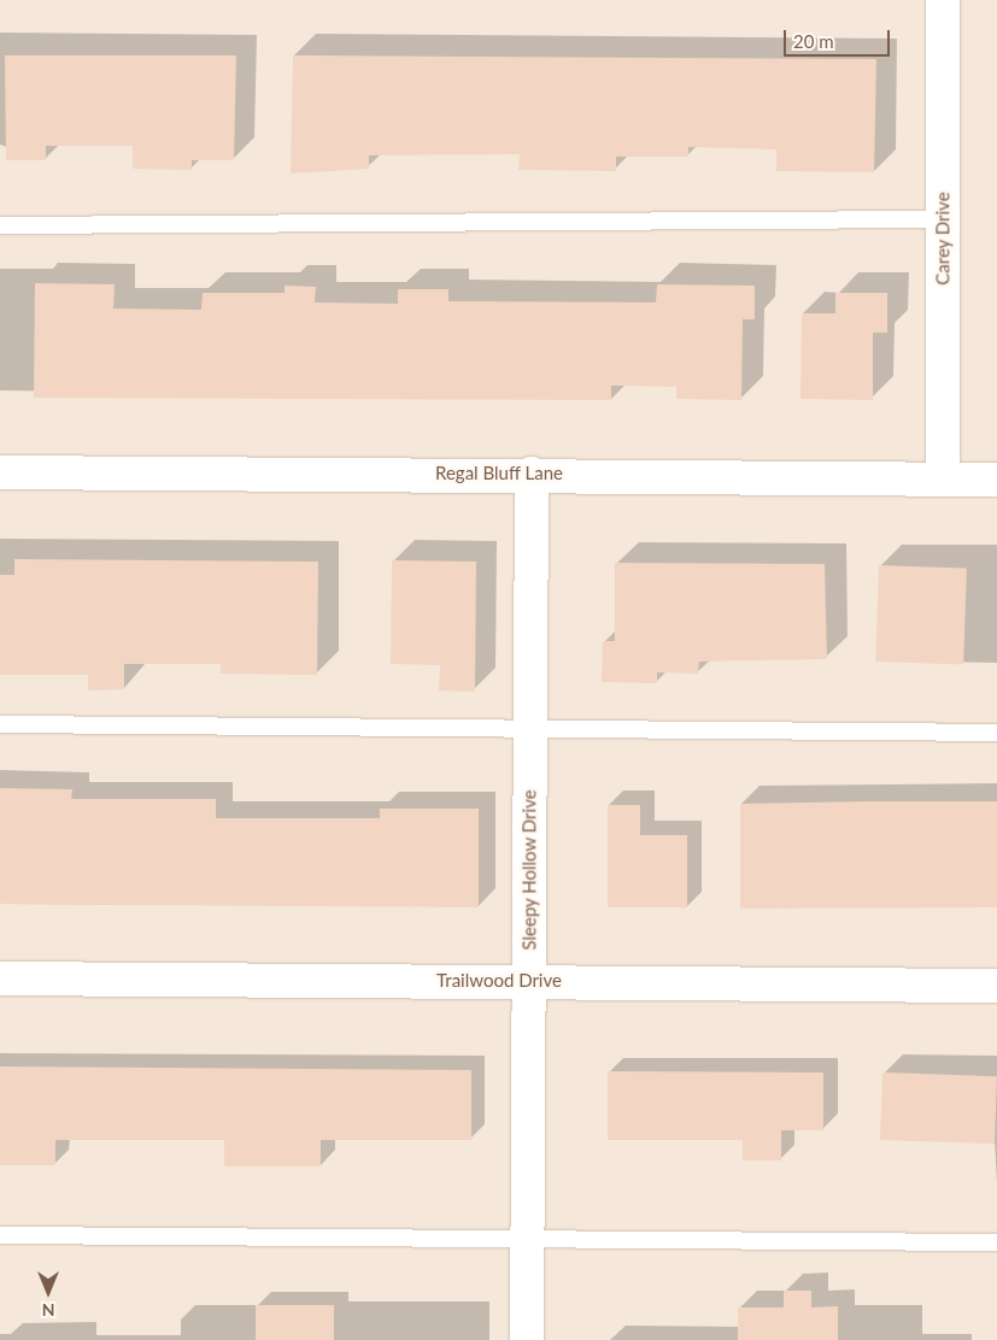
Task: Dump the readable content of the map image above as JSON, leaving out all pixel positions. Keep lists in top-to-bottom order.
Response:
{
  "streets": {
    "street": [
      "Carey Drive",
      "Regal Bluff Lane",
      "Sleepy Hollow Drive",
      "Trailwood Drive"
    ]
  },
  "crossings": [
    ["Carey Drive", "Regal Bluff Lane"],
    ["Regal Bluff Lane", "Sleepy Hollow Drive"],
    ["Sleepy Hollow Drive", "Trailwood Drive"]
  ],
  "scale_bar": "20 m",
  "north": "bottom"
}
